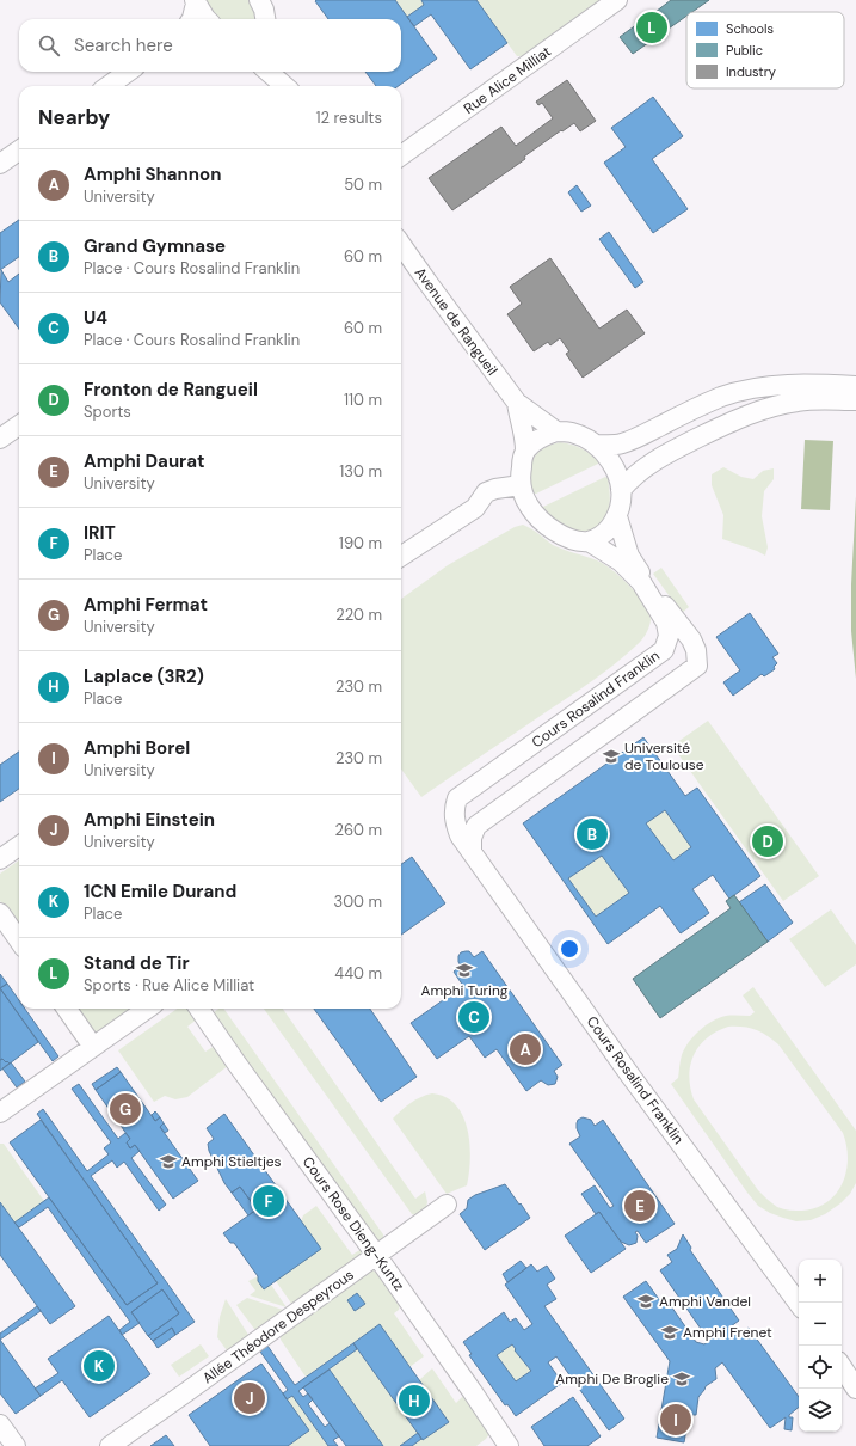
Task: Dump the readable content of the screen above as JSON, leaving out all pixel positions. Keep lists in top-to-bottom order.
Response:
{
  "streets": {
    "street": [
      "Rue Alice Milliat",
      "Avenue de Rangueil",
      "Cours Rosalind Franklin",
      "Cours Rose Dieng-Kuntz",
      "Allée Théodore Despeyrous"
    ]
  },
  "crossings": [
    ["Avenue de Rangueil", "Cours Rosalind Franklin"],
    ["Cours Rose Dieng-Kuntz", "Allée Théodore Despeyrous"]
  ],
  "places": {
    "school or university": [
      "Université de Toulouse",
      "Amphi Turing",
      "Amphi Stieltjes",
      "Amphi Vandel",
      "Amphi Frenet",
      "Amphi De Broglie"
    ]
  },
  "legend": ["Schools", "Public", "Industry"],
  "page": {
    "pins": [
      "L",
      "B",
      "D",
      "C",
      "A",
      "G",
      "F",
      "E",
      "K",
      "J",
      "H",
      "I"
    ],
    "search": "Search here",
    "heading": ["Nearby", "12 results"],
    "list": [
      {
        "mark": "A",
        "name": "Amphi Shannon",
        "note": "University",
        "value": "50 m"
      },
      {
        "mark": "B",
        "name": "Grand Gymnase",
        "note": "Place · Cours Rosalind Franklin",
        "value": "60 m"
      },
      {
        "mark": "C",
        "name": "U4",
        "note": "Place · Cours Rosalind Franklin",
        "value": "60 m"
      },
      {
        "mark": "D",
        "name": "Fronton de Rangueil",
        "note": "Sports",
        "value": "110 m"
      },
      {
        "mark": "E",
        "name": "Amphi Daurat",
        "note": "University",
        "value": "130 m"
      },
      {
        "mark": "F",
        "name": "IRIT",
        "note": "Place",
        "value": "190 m"
      },
      {
        "mark": "G",
        "name": "Amphi Fermat",
        "note": "University",
        "value": "220 m"
      },
      {
        "mark": "H",
        "name": "Laplace (3R2)",
        "note": "Place",
        "value": "230 m"
      },
      {
        "mark": "I",
        "name": "Amphi Borel",
        "note": "University",
        "value": "230 m"
      },
      {
        "mark": "J",
        "name": "Amphi Einstein",
        "note": "University",
        "value": "260 m"
      },
      {
        "mark": "K",
        "name": "1CN Emile Durand",
        "note": "Place",
        "value": "300 m"
      },
      {
        "mark": "L",
        "name": "Stand de Tir",
        "note": "Sports · Rue Alice Milliat",
        "value": "440 m"
      }
    ],
    "map_buttons": ["+", "−"]
  }
}
